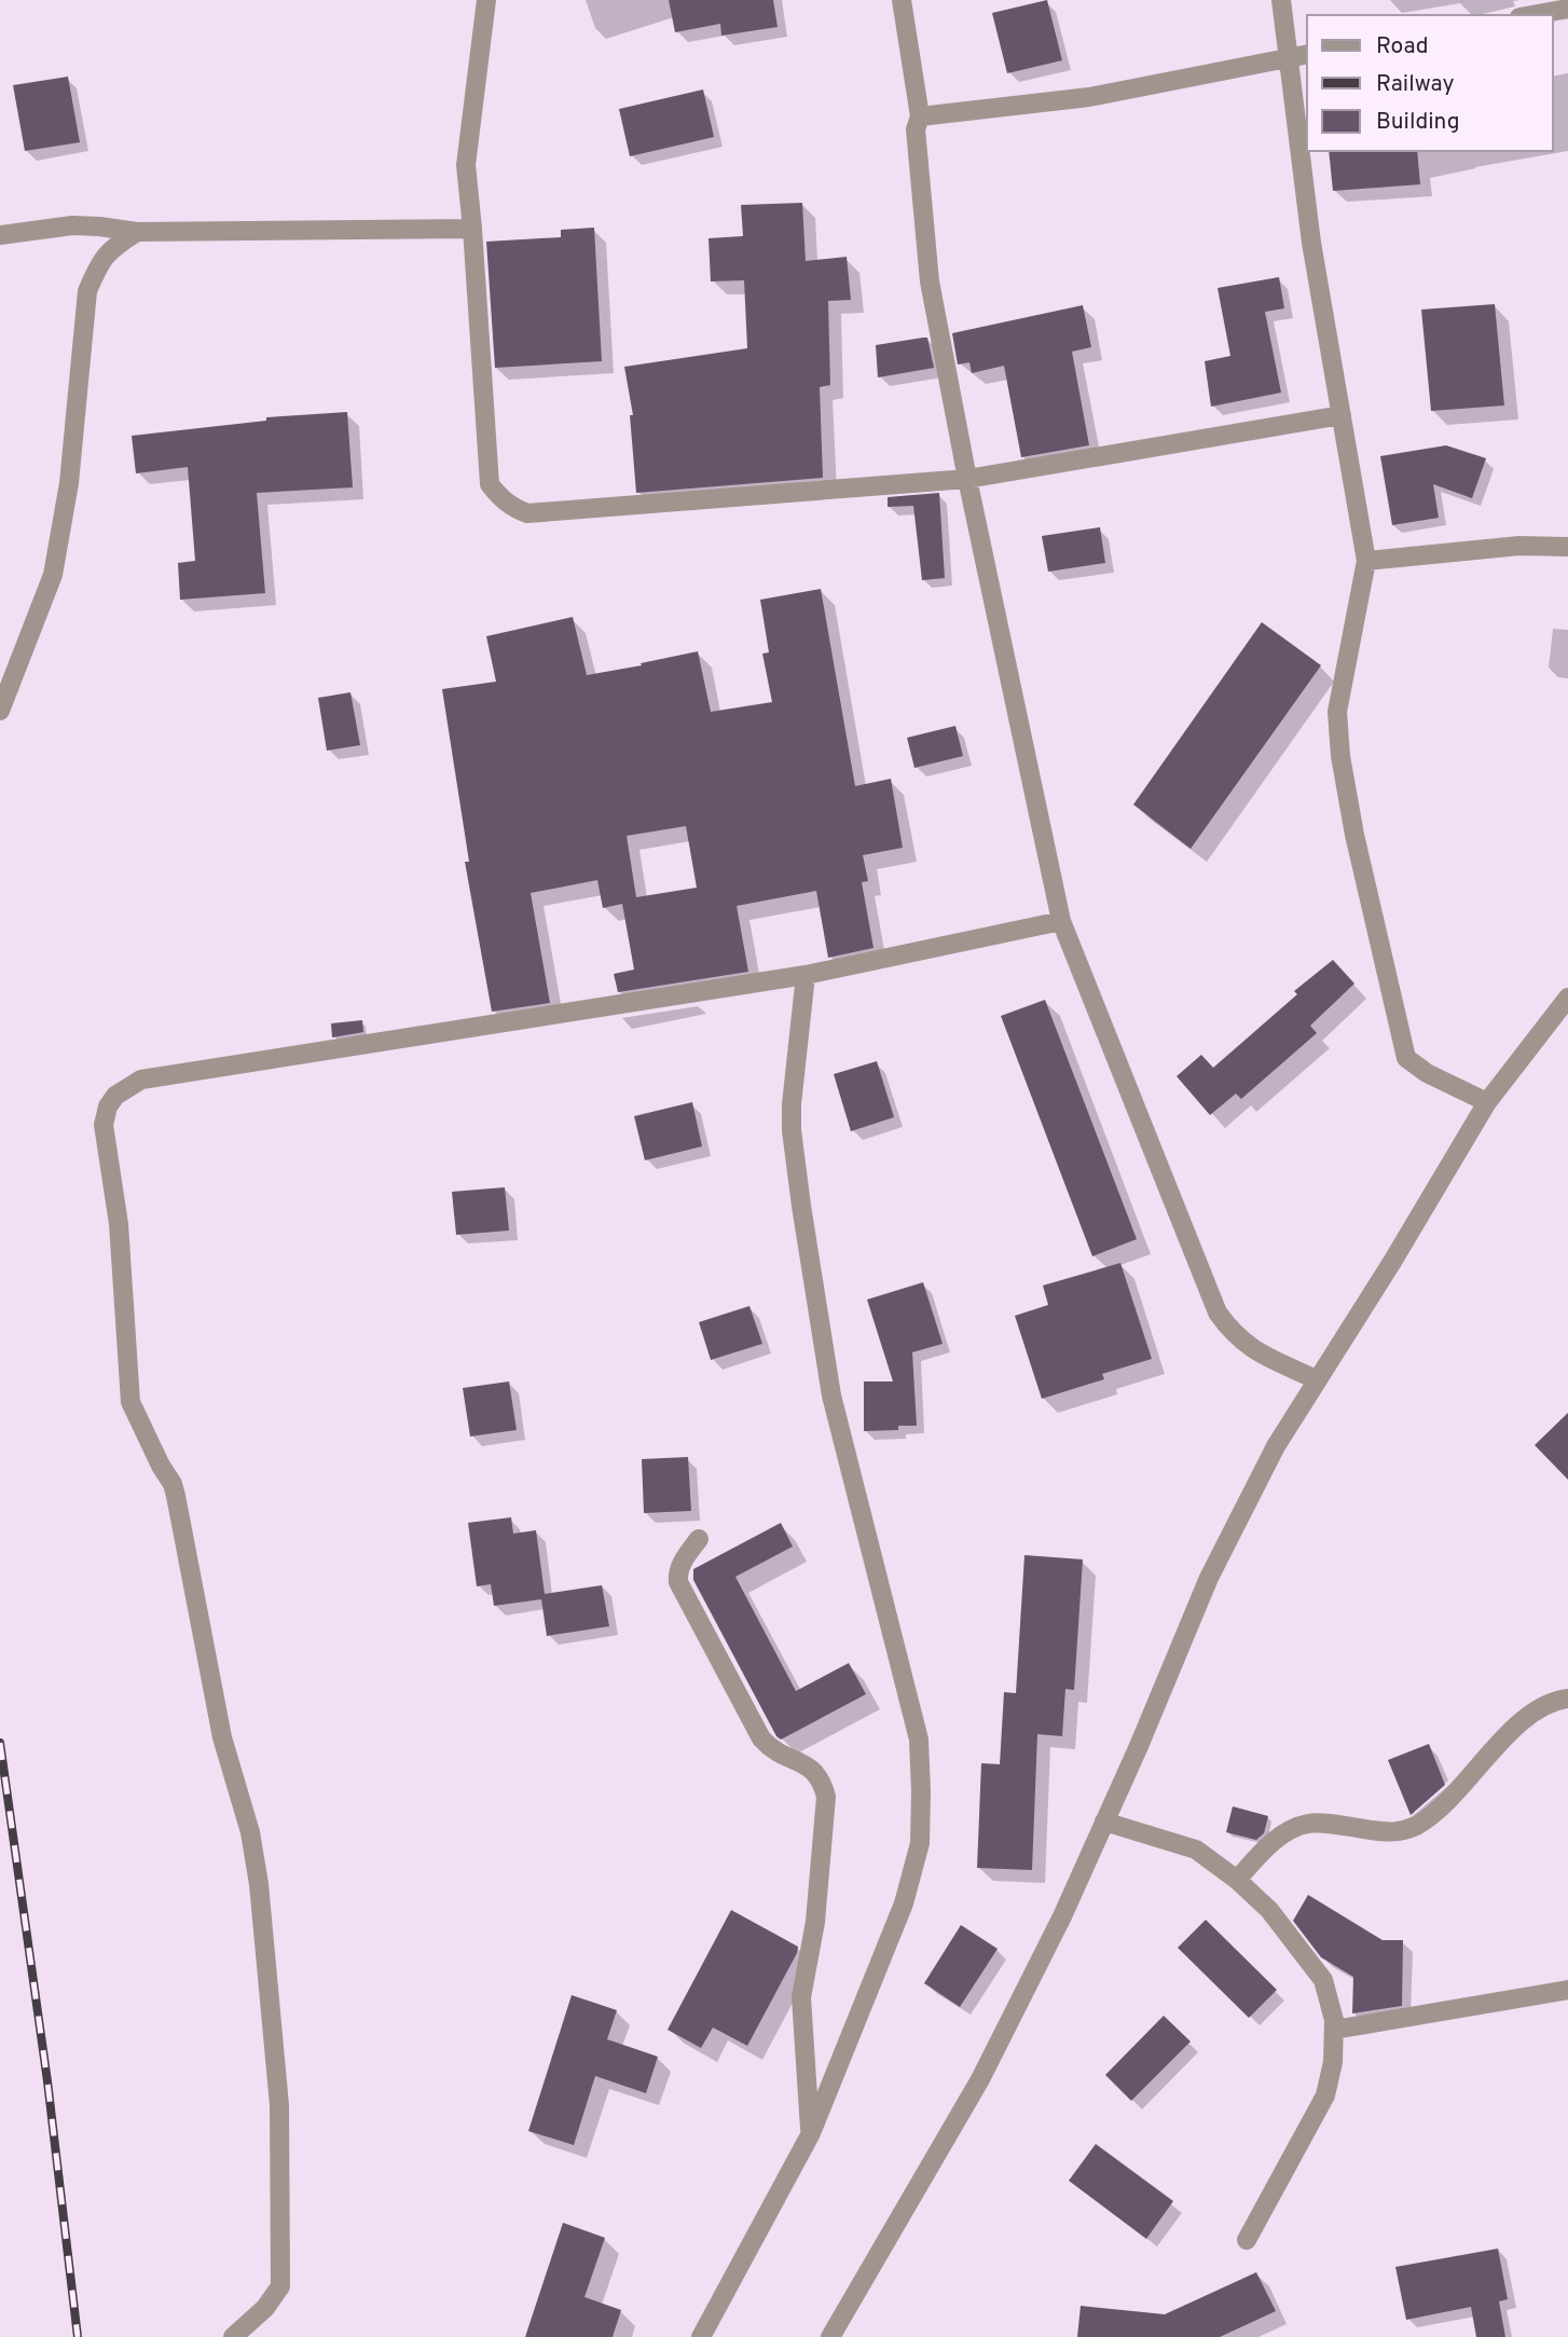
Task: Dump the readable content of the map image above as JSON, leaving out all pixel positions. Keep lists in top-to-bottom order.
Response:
{
  "legend": ["Road", "Railway", "Building"]
}
